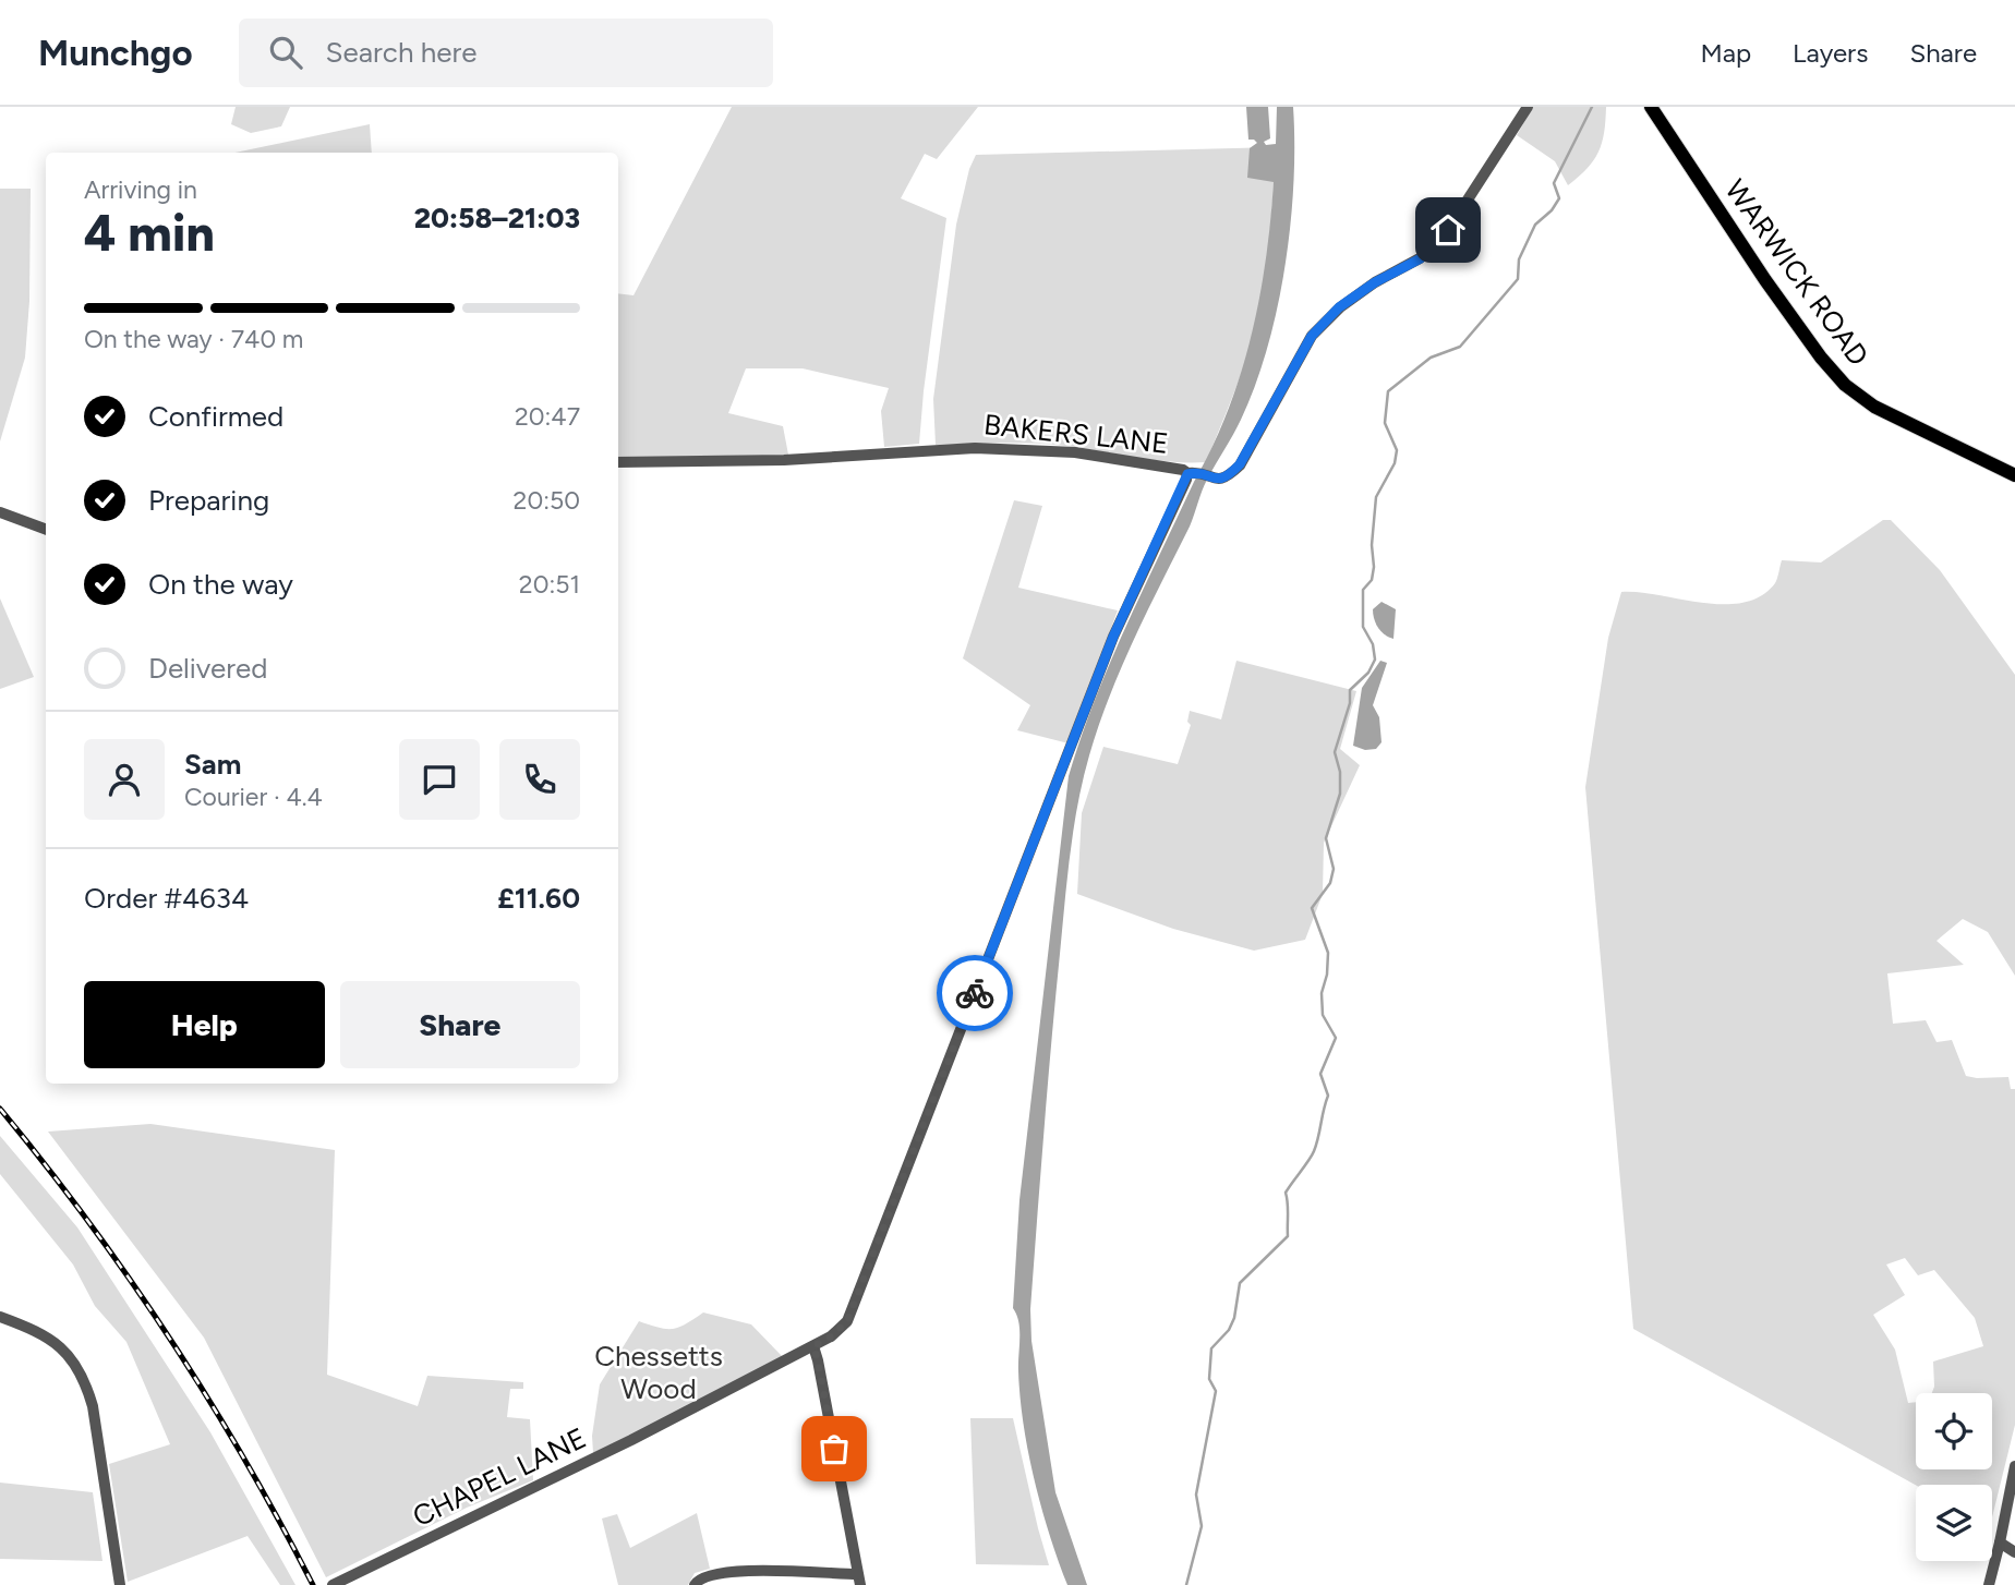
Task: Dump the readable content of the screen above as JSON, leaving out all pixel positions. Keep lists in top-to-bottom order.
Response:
{
  "streets": {
    "main road": ["WARWICK ROAD"],
    "street": ["BAKERS LANE", "CHAPEL LANE"]
  },
  "crossings": [
    ["BAKERS LANE", "CHAPEL LANE"]
  ],
  "parks": ["Chessetts Wood"],
  "page": {
    "header": "Munchgo",
    "search": "Search here",
    "nav": ["Map", "Layers", "Share"],
    "heading": ["4 min", "Arriving in", "20:58–21:03"],
    "panel": [
      "Sam",
      "Courier · 4.4",
      "Order #4634",
      "£11.60"
    ],
    "bar": "On the way · 740 m",
    "list": [
      ["Confirmed", "20:47"],
      ["Preparing", "20:50"],
      ["On the way", "20:51"],
      "Delivered"
    ],
    "buttons": ["Help", "Share"]
  }
}
